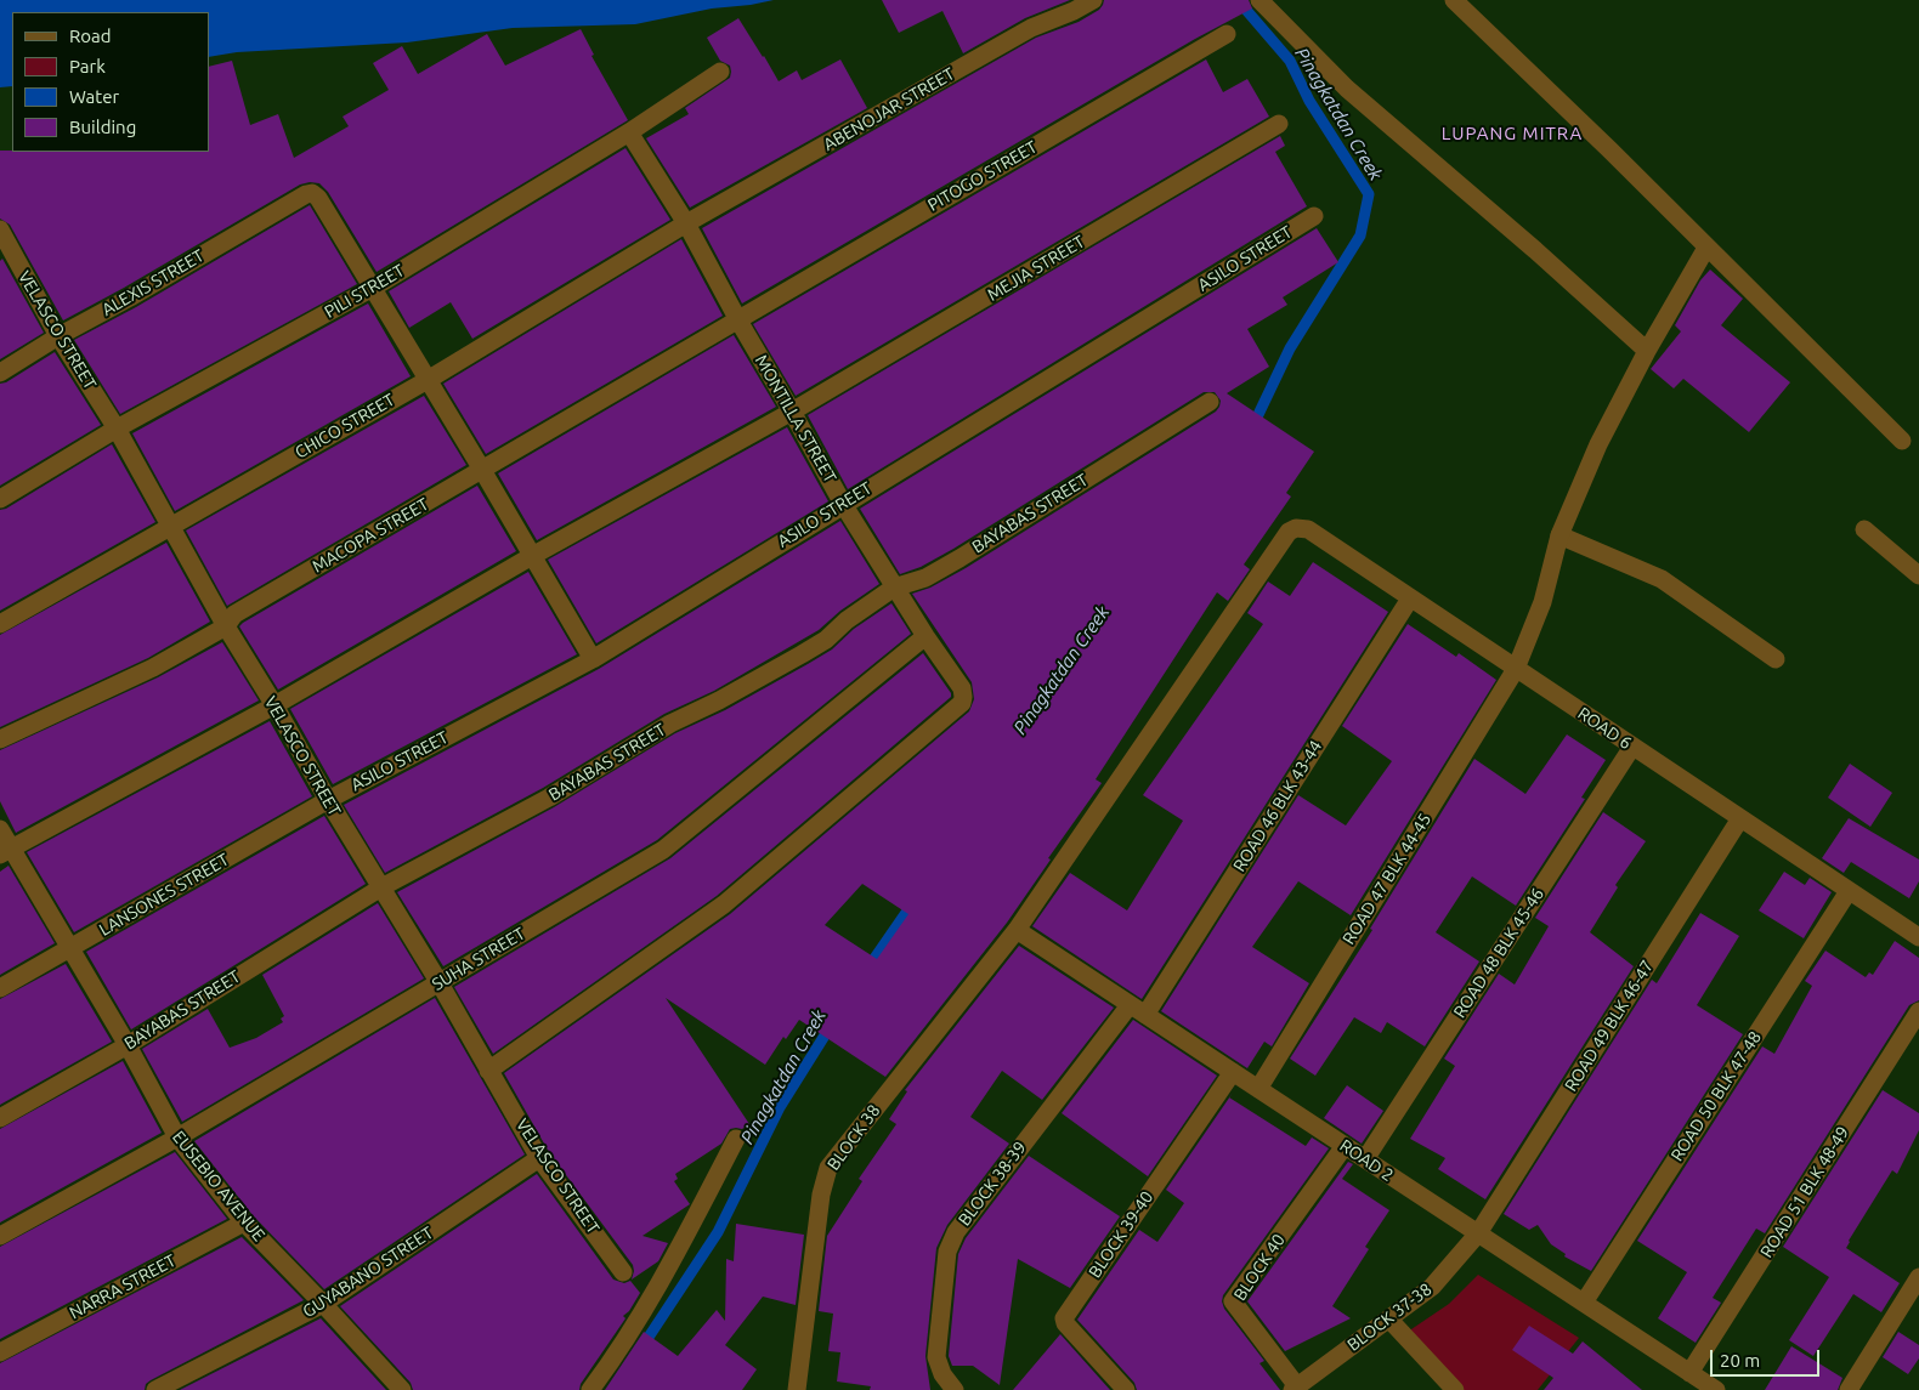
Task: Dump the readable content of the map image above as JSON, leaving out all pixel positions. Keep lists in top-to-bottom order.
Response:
{
  "streets": {
    "street": [
      "ABENOJAR STREET",
      "PITOGO STREET",
      "ASILO STREET",
      "MEJIA STREET",
      "ALEXIS STREET",
      "PILI STREET",
      "VELASCO STREET",
      "MONTILLA STREET",
      "CHICO STREET",
      "BAYABAS STREET",
      "MACOPA STREET",
      "ROAD 6",
      "ROAD 46 BLK 43-44",
      "ROAD 47 BLK 44-45",
      "LANSONES STREET",
      "ROAD 48 BLK 45-46",
      "SUHA STREET",
      "ROAD 49 BLK 46-47",
      "ROAD 50 BLK 47-48",
      "BLOCK 38",
      "ROAD 2",
      "BLOCK 38-39",
      "EUSEBIO AVENUE",
      "ROAD 51 BLK 48-49",
      "BLOCK 39-40",
      "BLOCK 40",
      "GUYABANO STREET",
      "NARRA STREET",
      "BLOCK 37-38"
    ]
  },
  "crossings": [
    ["ABENOJAR STREET", "MONTILLA STREET"],
    ["ABENOJAR STREET", "CHICO STREET"],
    ["PITOGO STREET", "MONTILLA STREET"],
    ["PITOGO STREET", "MACOPA STREET"],
    ["ASILO STREET", "VELASCO STREET"],
    ["ASILO STREET", "MONTILLA STREET"],
    ["ASILO STREET", "LANSONES STREET"],
    ["MEJIA STREET", "MONTILLA STREET"],
    ["ALEXIS STREET", "PILI STREET"],
    ["ALEXIS STREET", "VELASCO STREET"],
    ["PILI STREET", "VELASCO STREET"],
    ["PILI STREET", "MONTILLA STREET"],
    ["VELASCO STREET", "MONTILLA STREET"],
    ["VELASCO STREET", "CHICO STREET"],
    ["VELASCO STREET", "BAYABAS STREET"],
    ["VELASCO STREET", "MACOPA STREET"],
    ["VELASCO STREET", "LANSONES STREET"],
    ["VELASCO STREET", "SUHA STREET"],
    ["VELASCO STREET", "GUYABANO STREET"],
    ["MONTILLA STREET", "CHICO STREET"],
    ["MONTILLA STREET", "BAYABAS STREET"],
    ["MONTILLA STREET", "MACOPA STREET"],
    ["MONTILLA STREET", "SUHA STREET"],
    ["BAYABAS STREET", "EUSEBIO AVENUE"],
    ["ROAD 6", "ROAD 46 BLK 43-44"],
    ["ROAD 6", "ROAD 47 BLK 44-45"],
    ["ROAD 6", "ROAD 48 BLK 45-46"],
    ["ROAD 6", "ROAD 49 BLK 46-47"],
    ["ROAD 6", "ROAD 50 BLK 47-48"],
    ["ROAD 6", "BLOCK 38"],
    ["ROAD 46 BLK 43-44", "ROAD 2"],
    ["ROAD 46 BLK 43-44", "BLOCK 38-39"],
    ["ROAD 47 BLK 44-45", "ROAD 2"],
    ["LANSONES STREET", "EUSEBIO AVENUE"],
    ["ROAD 48 BLK 45-46", "ROAD 2"],
    ["SUHA STREET", "EUSEBIO AVENUE"],
    ["ROAD 49 BLK 46-47", "ROAD 2"],
    ["ROAD 49 BLK 46-47", "BLOCK 37-38"],
    ["ROAD 50 BLK 47-48", "ROAD 2"],
    ["BLOCK 38", "ROAD 2"],
    ["ROAD 2", "BLOCK 38-39"],
    ["ROAD 2", "ROAD 51 BLK 48-49"],
    ["ROAD 2", "BLOCK 39-40"],
    ["ROAD 2", "BLOCK 40"],
    ["ROAD 2", "BLOCK 37-38"],
    ["EUSEBIO AVENUE", "GUYABANO STREET"],
    ["EUSEBIO AVENUE", "NARRA STREET"],
    ["BLOCK 40", "BLOCK 37-38"]
  ],
  "districts": ["LUPANG MITRA"],
  "water": ["Pinagkatdan Creek"],
  "legend": [
    "Road",
    "Park",
    "Water",
    "Building"
  ],
  "scale_bar": "20 m"
}
